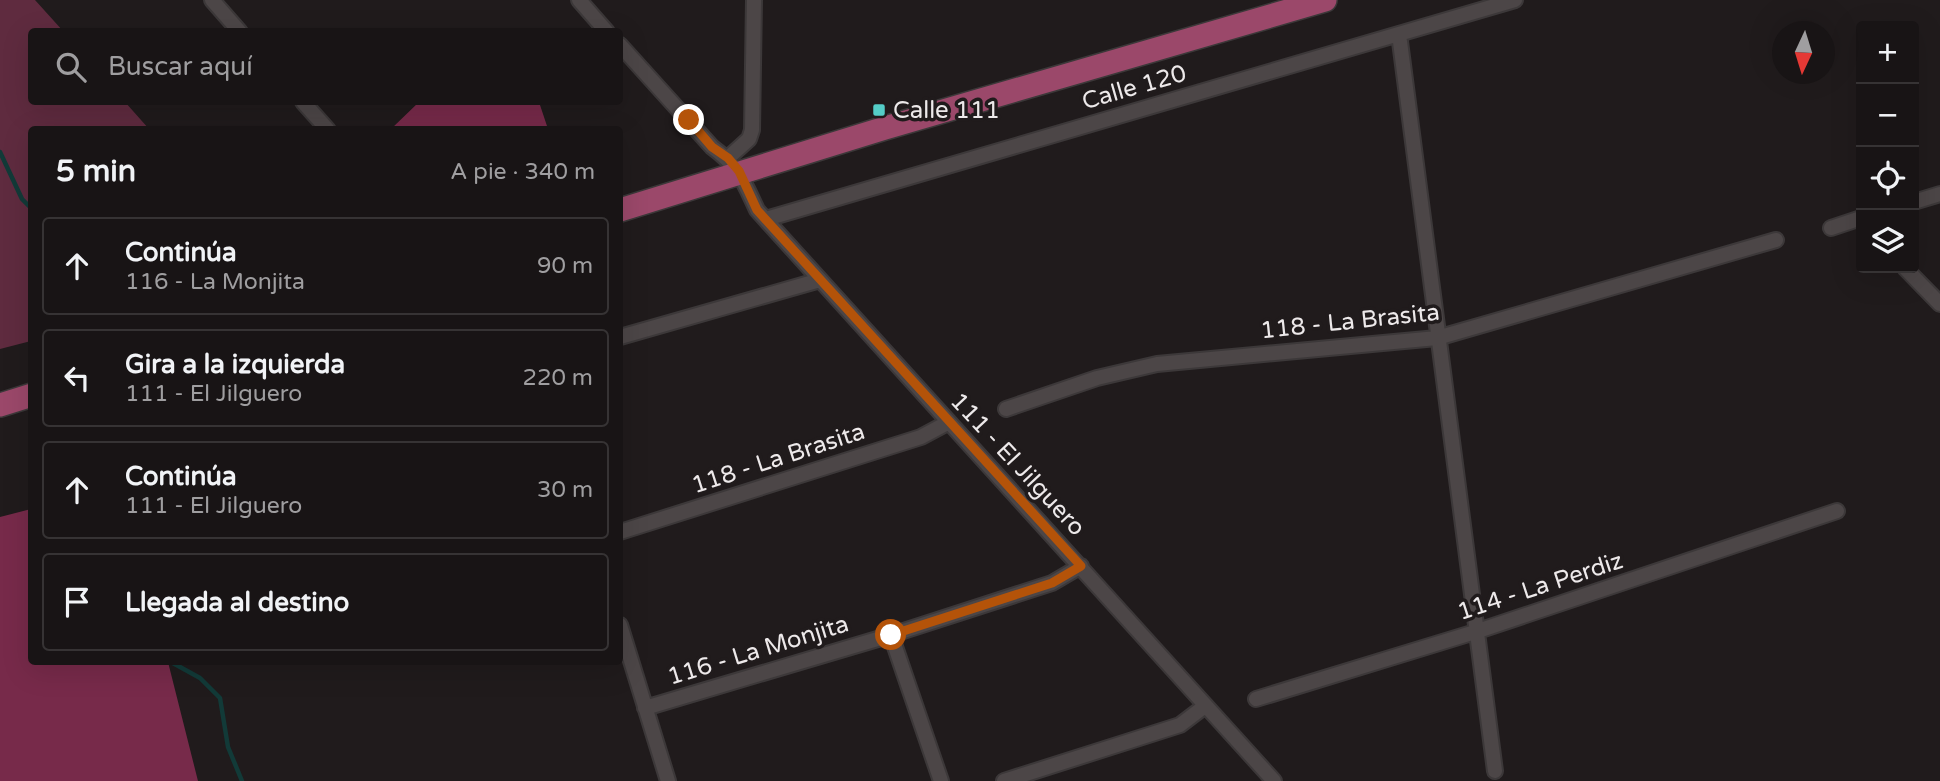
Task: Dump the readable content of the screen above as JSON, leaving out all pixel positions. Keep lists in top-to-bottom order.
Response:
{
  "streets": {
    "street": [
      "Calle 120",
      "118 - La Brasita",
      "111 - El Jilguero",
      "114 - La Perdiz",
      "116 - La Monjita"
    ]
  },
  "crossings": [
    ["Calle 120", "111 - El Jilguero"],
    ["118 - La Brasita", "111 - El Jilguero"],
    ["111 - El Jilguero", "116 - La Monjita"]
  ],
  "places": {
    "transit": ["Calle 111"]
  },
  "north": "bottom",
  "page": {
    "map_buttons": ["+", "−"],
    "search": "Buscar aquí",
    "heading": ["5 min", "A pie · 340 m"],
    "list": [
      ["Continúa", "116 - La Monjita", "90 m"],
      ["Gira a la izquierda", "111 - El Jilguero", "220 m"],
      ["Continúa", "111 - El Jilguero", "30 m"],
      "Llegada al destino"
    ]
  }
}
